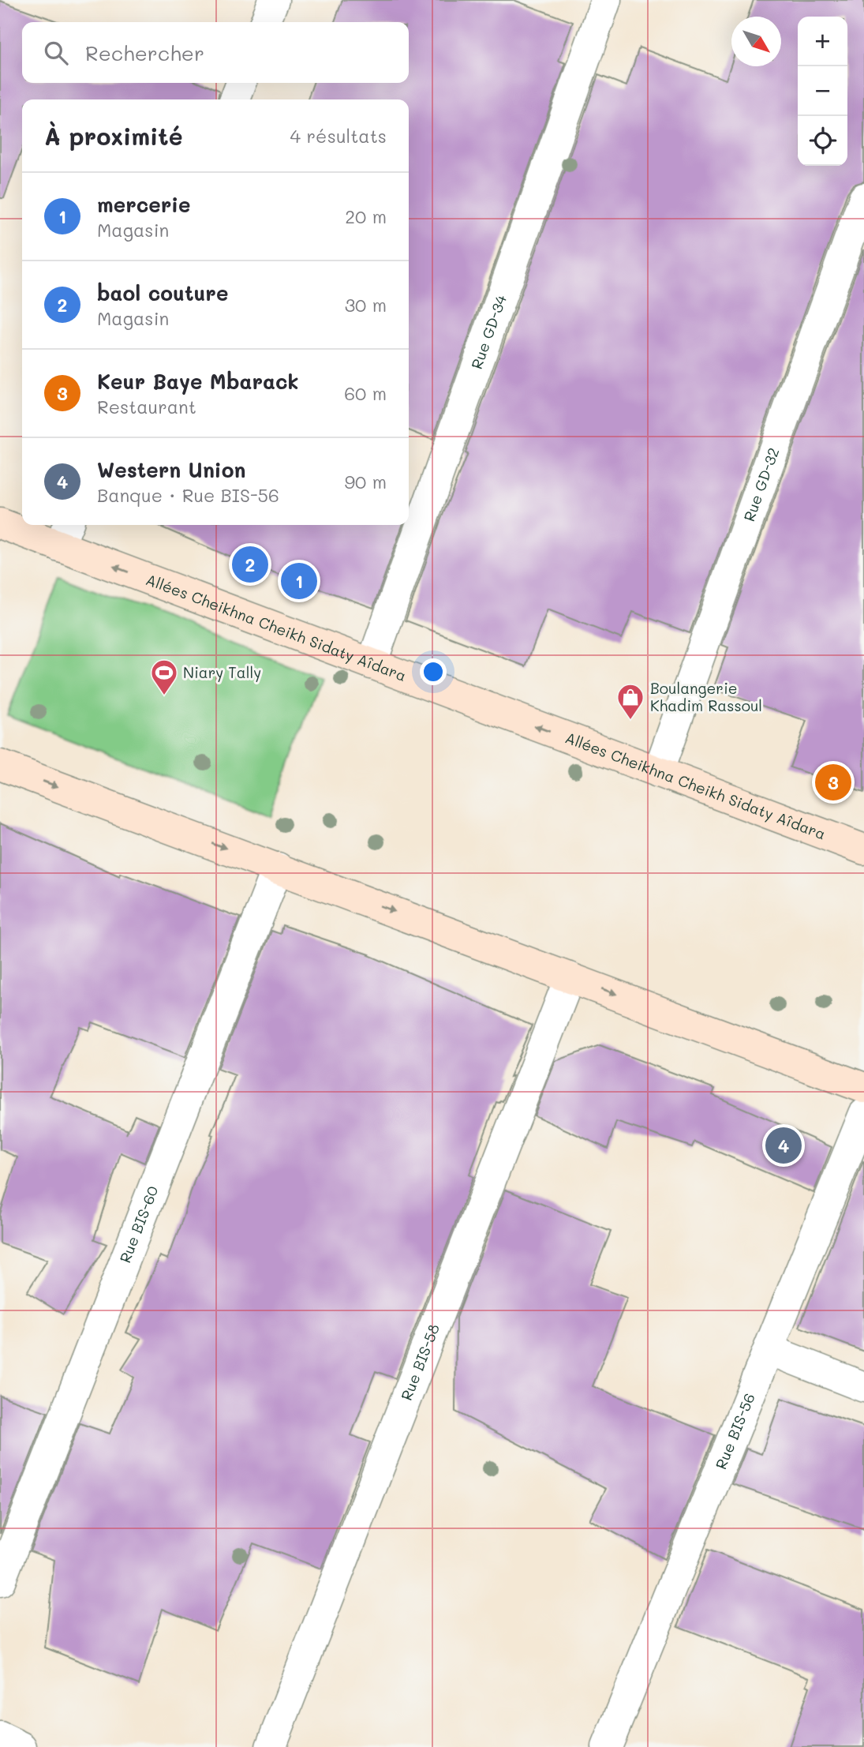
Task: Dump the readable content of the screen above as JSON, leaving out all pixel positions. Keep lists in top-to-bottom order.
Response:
{
  "streets": {
    "main road": ["Allées Cheikhna Cheikh Sidaty Aîdara"],
    "street": [
      "Rue GD-34",
      "Rue GD-32",
      "Rue BIS-60",
      "Rue BIS-58",
      "Rue BIS-56"
    ]
  },
  "crossings": [
    ["Rue GD-34", "Allées Cheikhna Cheikh Sidaty Aîdara"],
    ["Rue GD-32", "Allées Cheikhna Cheikh Sidaty Aîdara"]
  ],
  "places": {
    "sports": ["Niary Tally"],
    "shop": ["Boulangerie Khadim Rassoul"]
  },
  "north": "bottom right",
  "page": {
    "map_buttons": ["+", "−"],
    "search": "Rechercher",
    "heading": ["À proximité", "4 résultats"],
    "list": [
      {
        "mark": "1",
        "name": "mercerie",
        "note": "Magasin",
        "value": "20 m"
      },
      {
        "mark": "2",
        "name": "baol couture",
        "note": "Magasin",
        "value": "30 m"
      },
      {
        "mark": "3",
        "name": "Keur Baye Mbarack",
        "note": "Restaurant",
        "value": "60 m"
      },
      {
        "mark": "4",
        "name": "Western Union",
        "note": "Banque · Rue BIS-56",
        "value": "90 m"
      }
    ],
    "pins": [
      "2",
      "1",
      "3",
      "4"
    ]
  }
}
